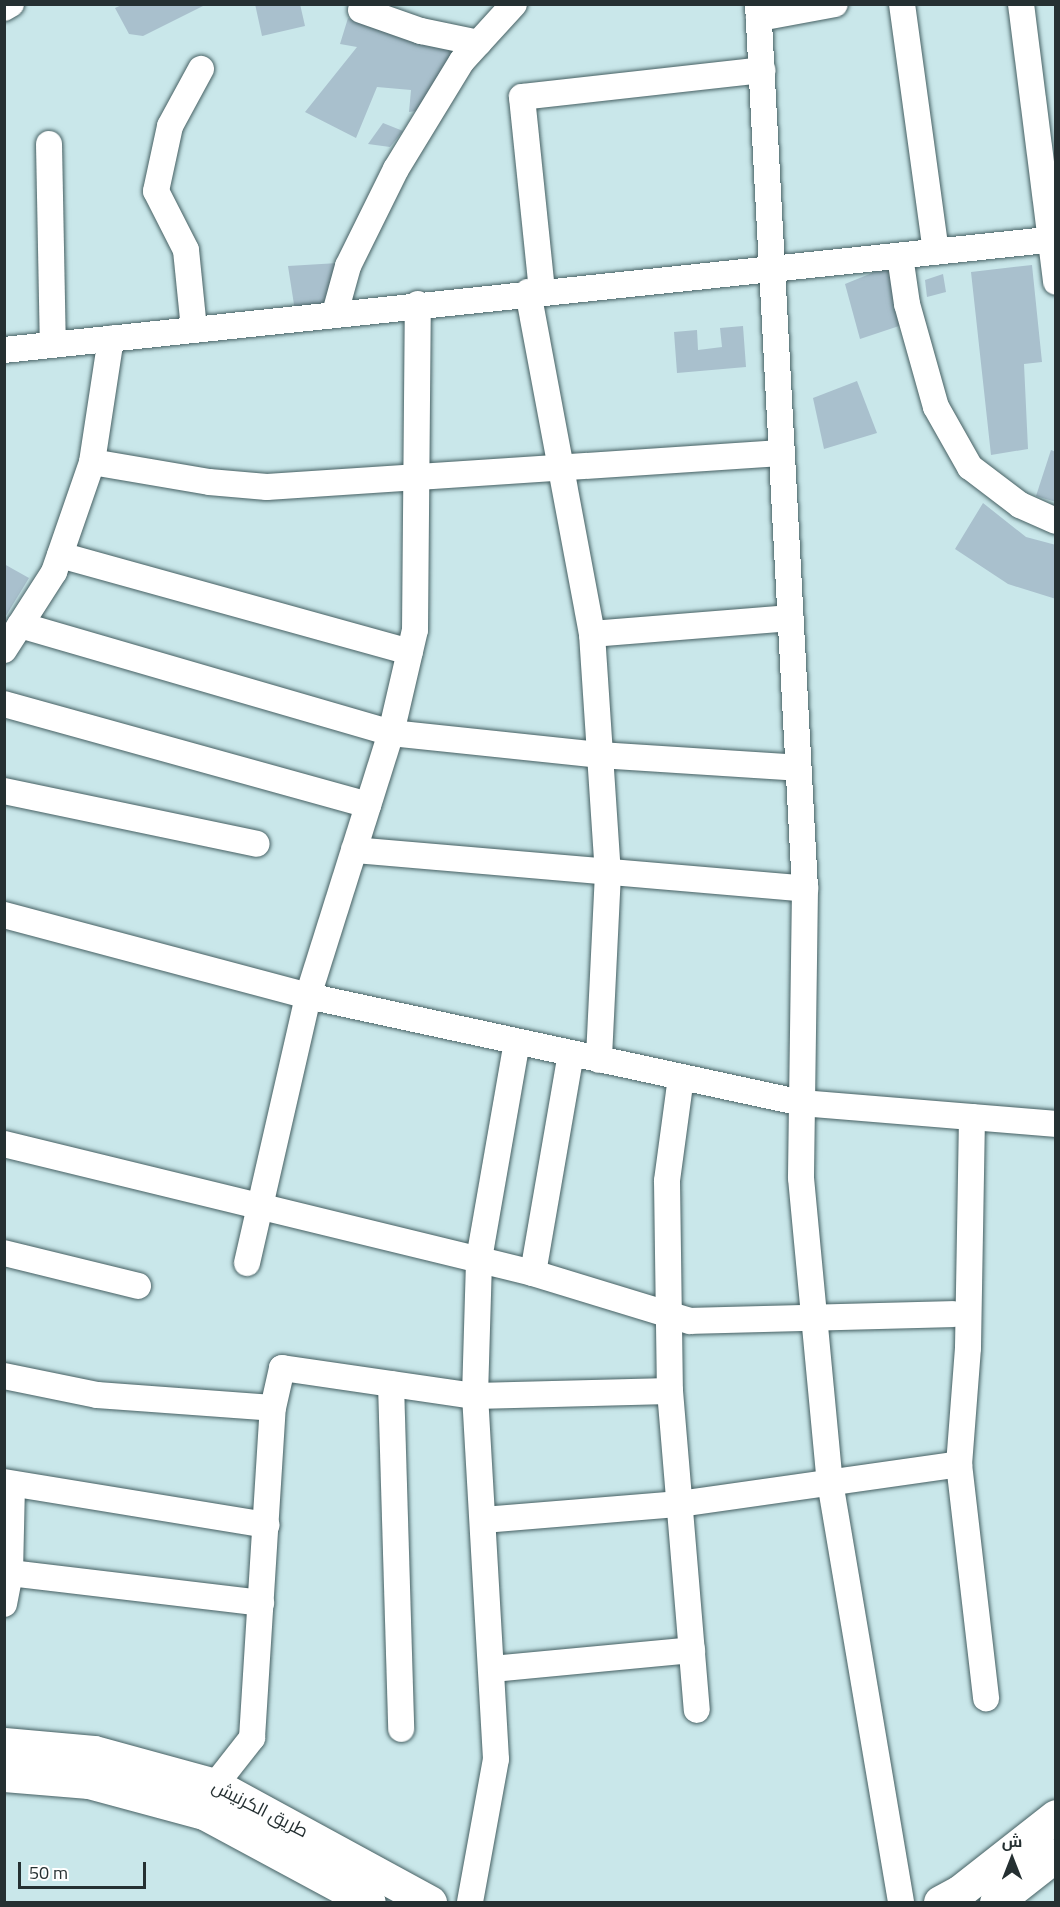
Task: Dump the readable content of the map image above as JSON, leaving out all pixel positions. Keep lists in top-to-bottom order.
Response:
{
  "streets": {
    "main road": ["طريق الكرنيش"]
  },
  "scale_bar": "50 m",
  "north": "top"
}
